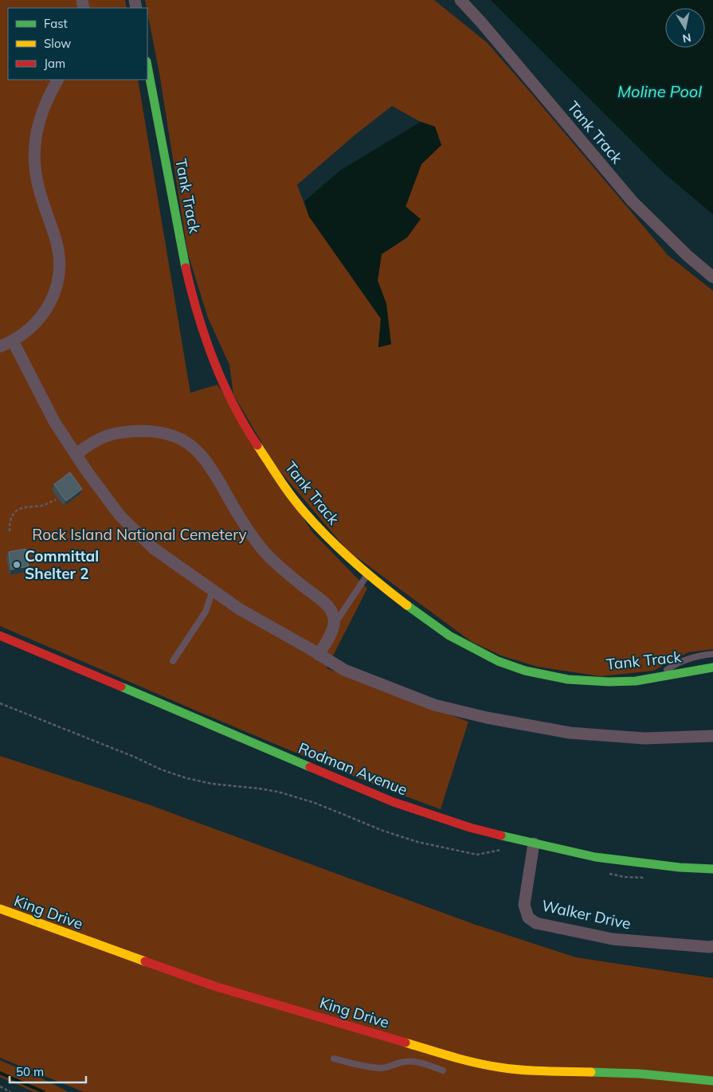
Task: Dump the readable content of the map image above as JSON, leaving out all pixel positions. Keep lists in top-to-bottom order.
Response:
{
  "streets": {
    "street": [
      "Tank Track",
      "Rodman Avenue",
      "King Drive",
      "Walker Drive"
    ]
  },
  "crossings": [
    ["Rodman Avenue", "Walker Drive"]
  ],
  "water": ["Moline Pool"],
  "parks": ["Rock Island National Cemetery"],
  "places": ["Committal Shelter 2"],
  "legend": ["Fast", "Slow", "Jam"],
  "scale_bar": "50 m",
  "north": "bottom"
}
